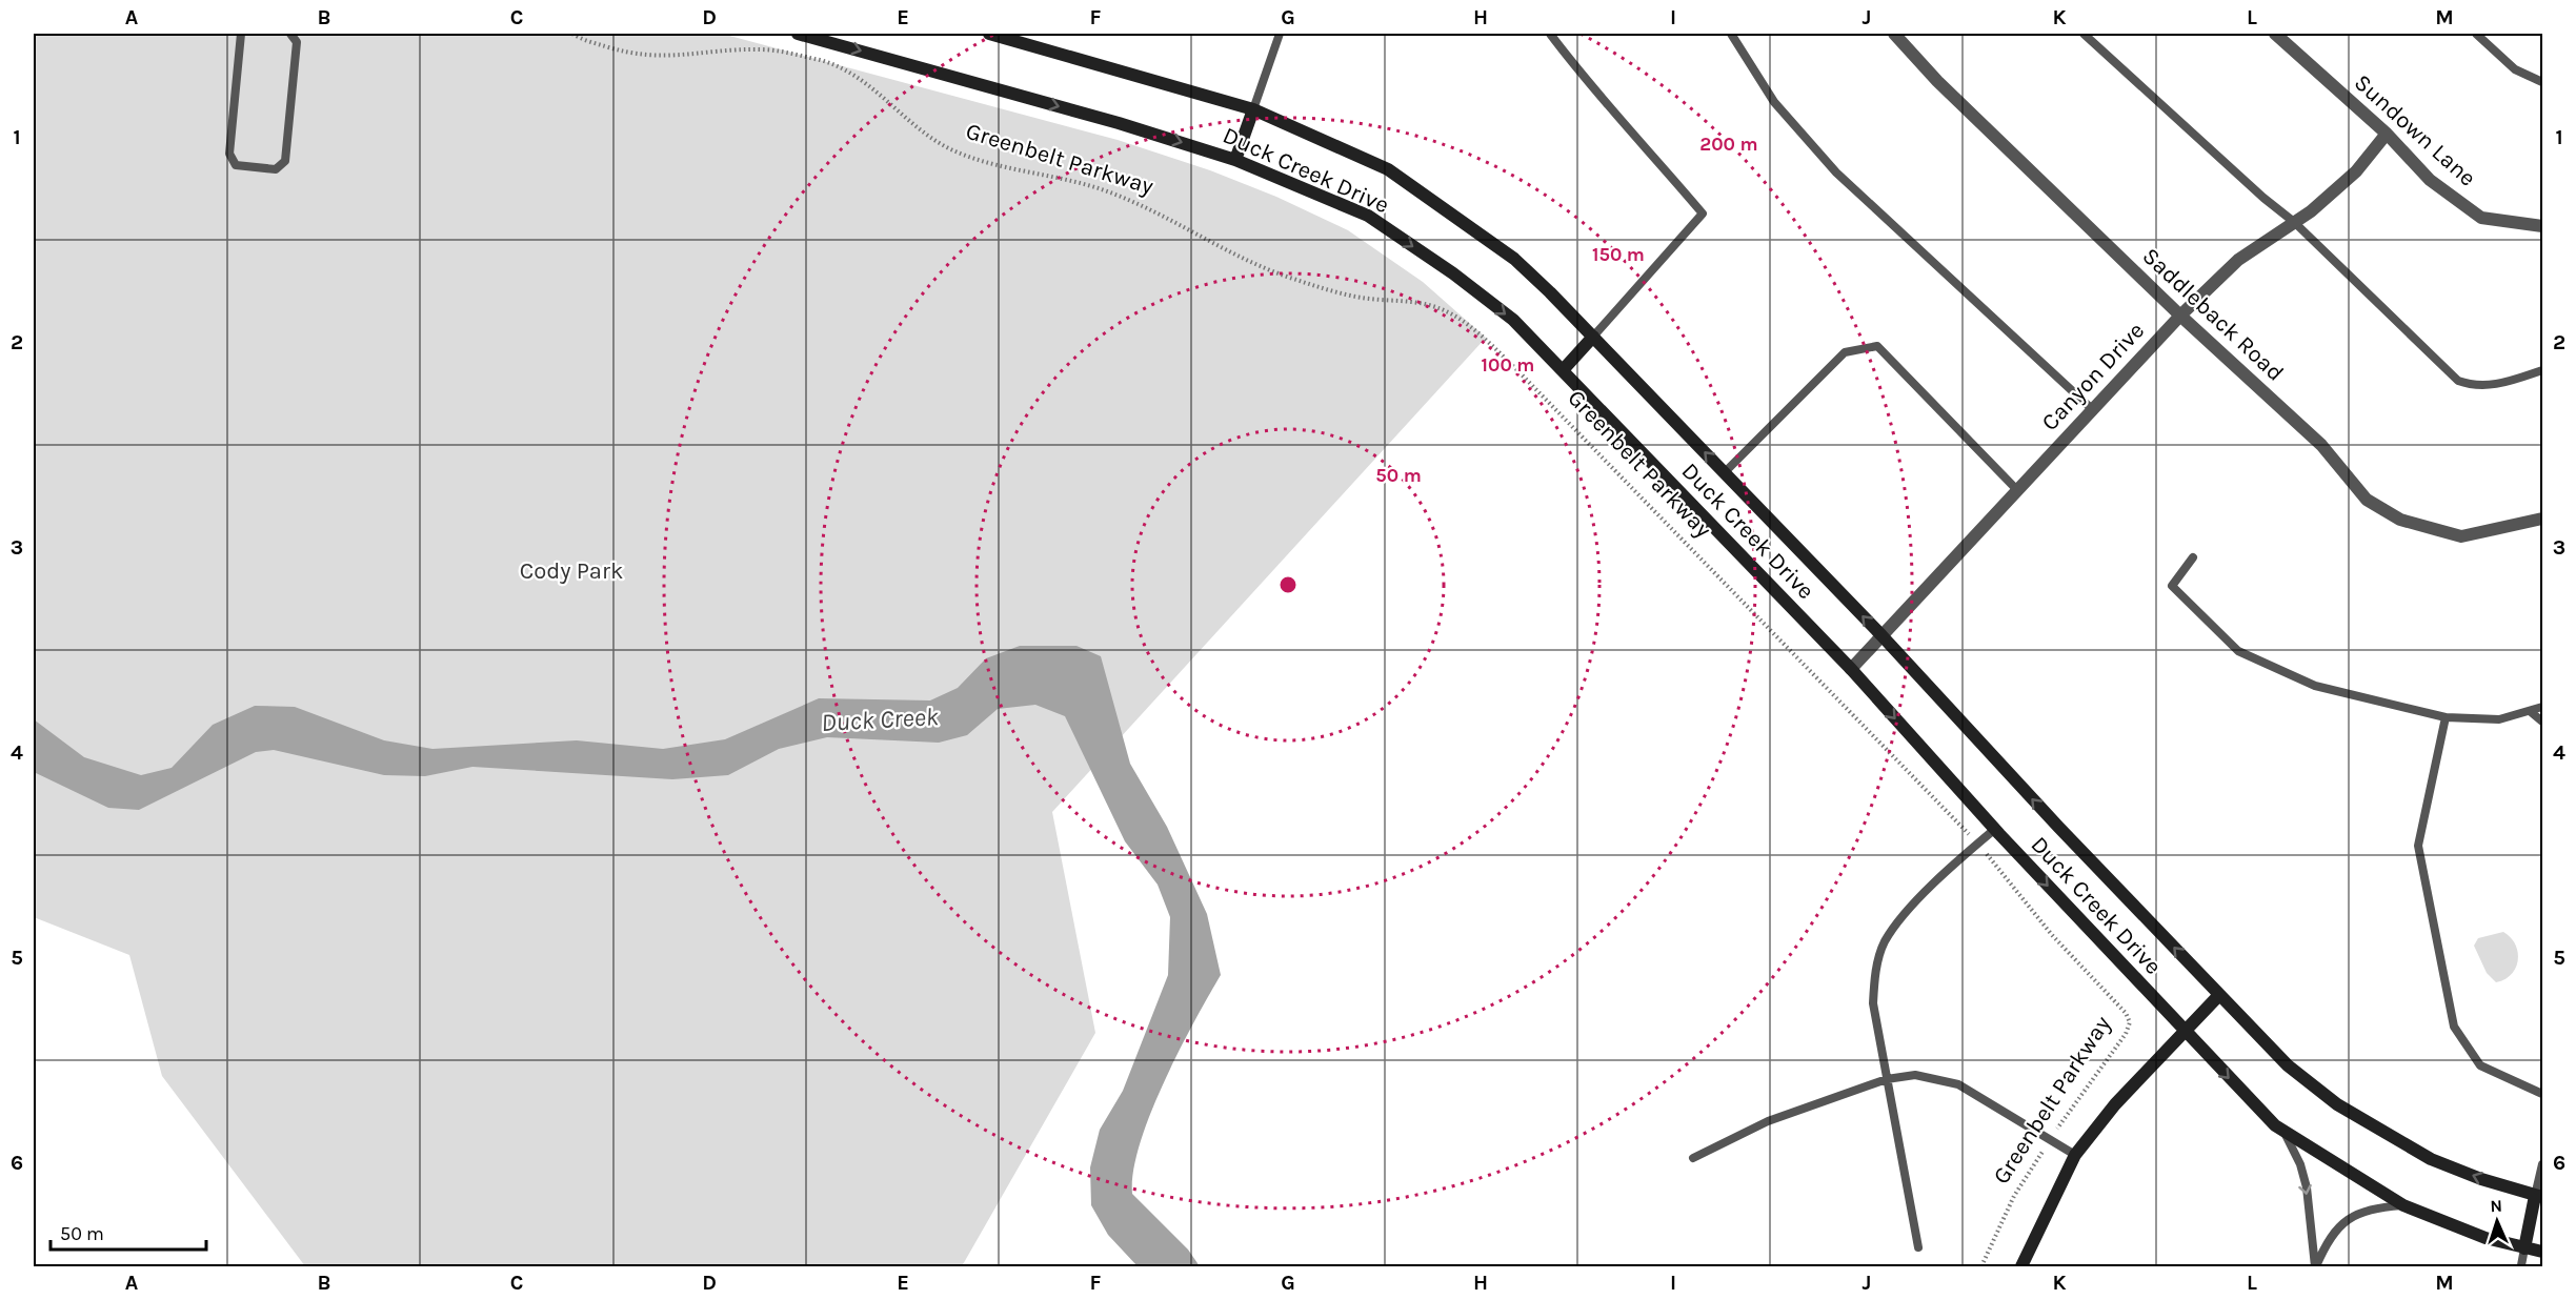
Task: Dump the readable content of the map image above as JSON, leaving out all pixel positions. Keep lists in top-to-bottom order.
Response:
{
  "streets": {
    "main road": ["Duck Creek Drive"],
    "street": ["Sundown Lane", "Saddleback Road", "Canyon Drive"],
    "path": ["Greenbelt Parkway"]
  },
  "crossings": [
    ["Sundown Lane", "Canyon Drive"],
    ["Duck Creek Drive", "Canyon Drive"],
    ["Saddleback Road", "Canyon Drive"]
  ],
  "water": ["Duck Creek"],
  "parks": ["Cody Park"],
  "scale_bar": "50 m",
  "north": "top",
  "grid": {
    "columns": [
      "A",
      "B",
      "C",
      "D",
      "E",
      "F",
      "G",
      "H",
      "I",
      "J",
      "K",
      "L",
      "M"
    ],
    "rows": [
      "1",
      "2",
      "3",
      "4",
      "5",
      "6"
    ]
  },
  "rings": [
    "200 m",
    "150 m",
    "100 m",
    "50 m"
  ]
}
